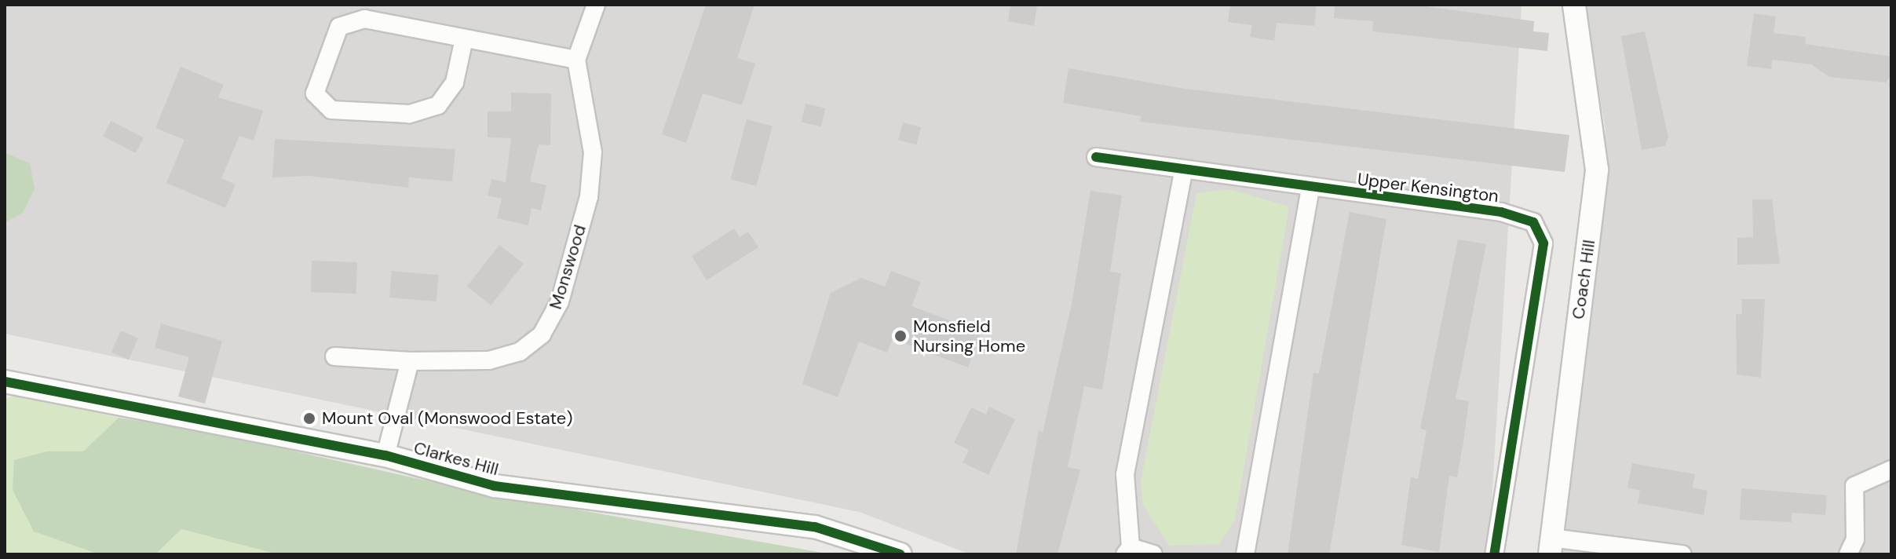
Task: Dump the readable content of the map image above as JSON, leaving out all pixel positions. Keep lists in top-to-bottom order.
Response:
{
  "streets": {
    "street": [
      "Upper Kensington",
      "Monswood",
      "Coach Hill",
      "Clarkes Hill"
    ]
  },
  "places": ["Monsfield Nursing Home", "Mount Oval (Monswood Estate)"]
}
